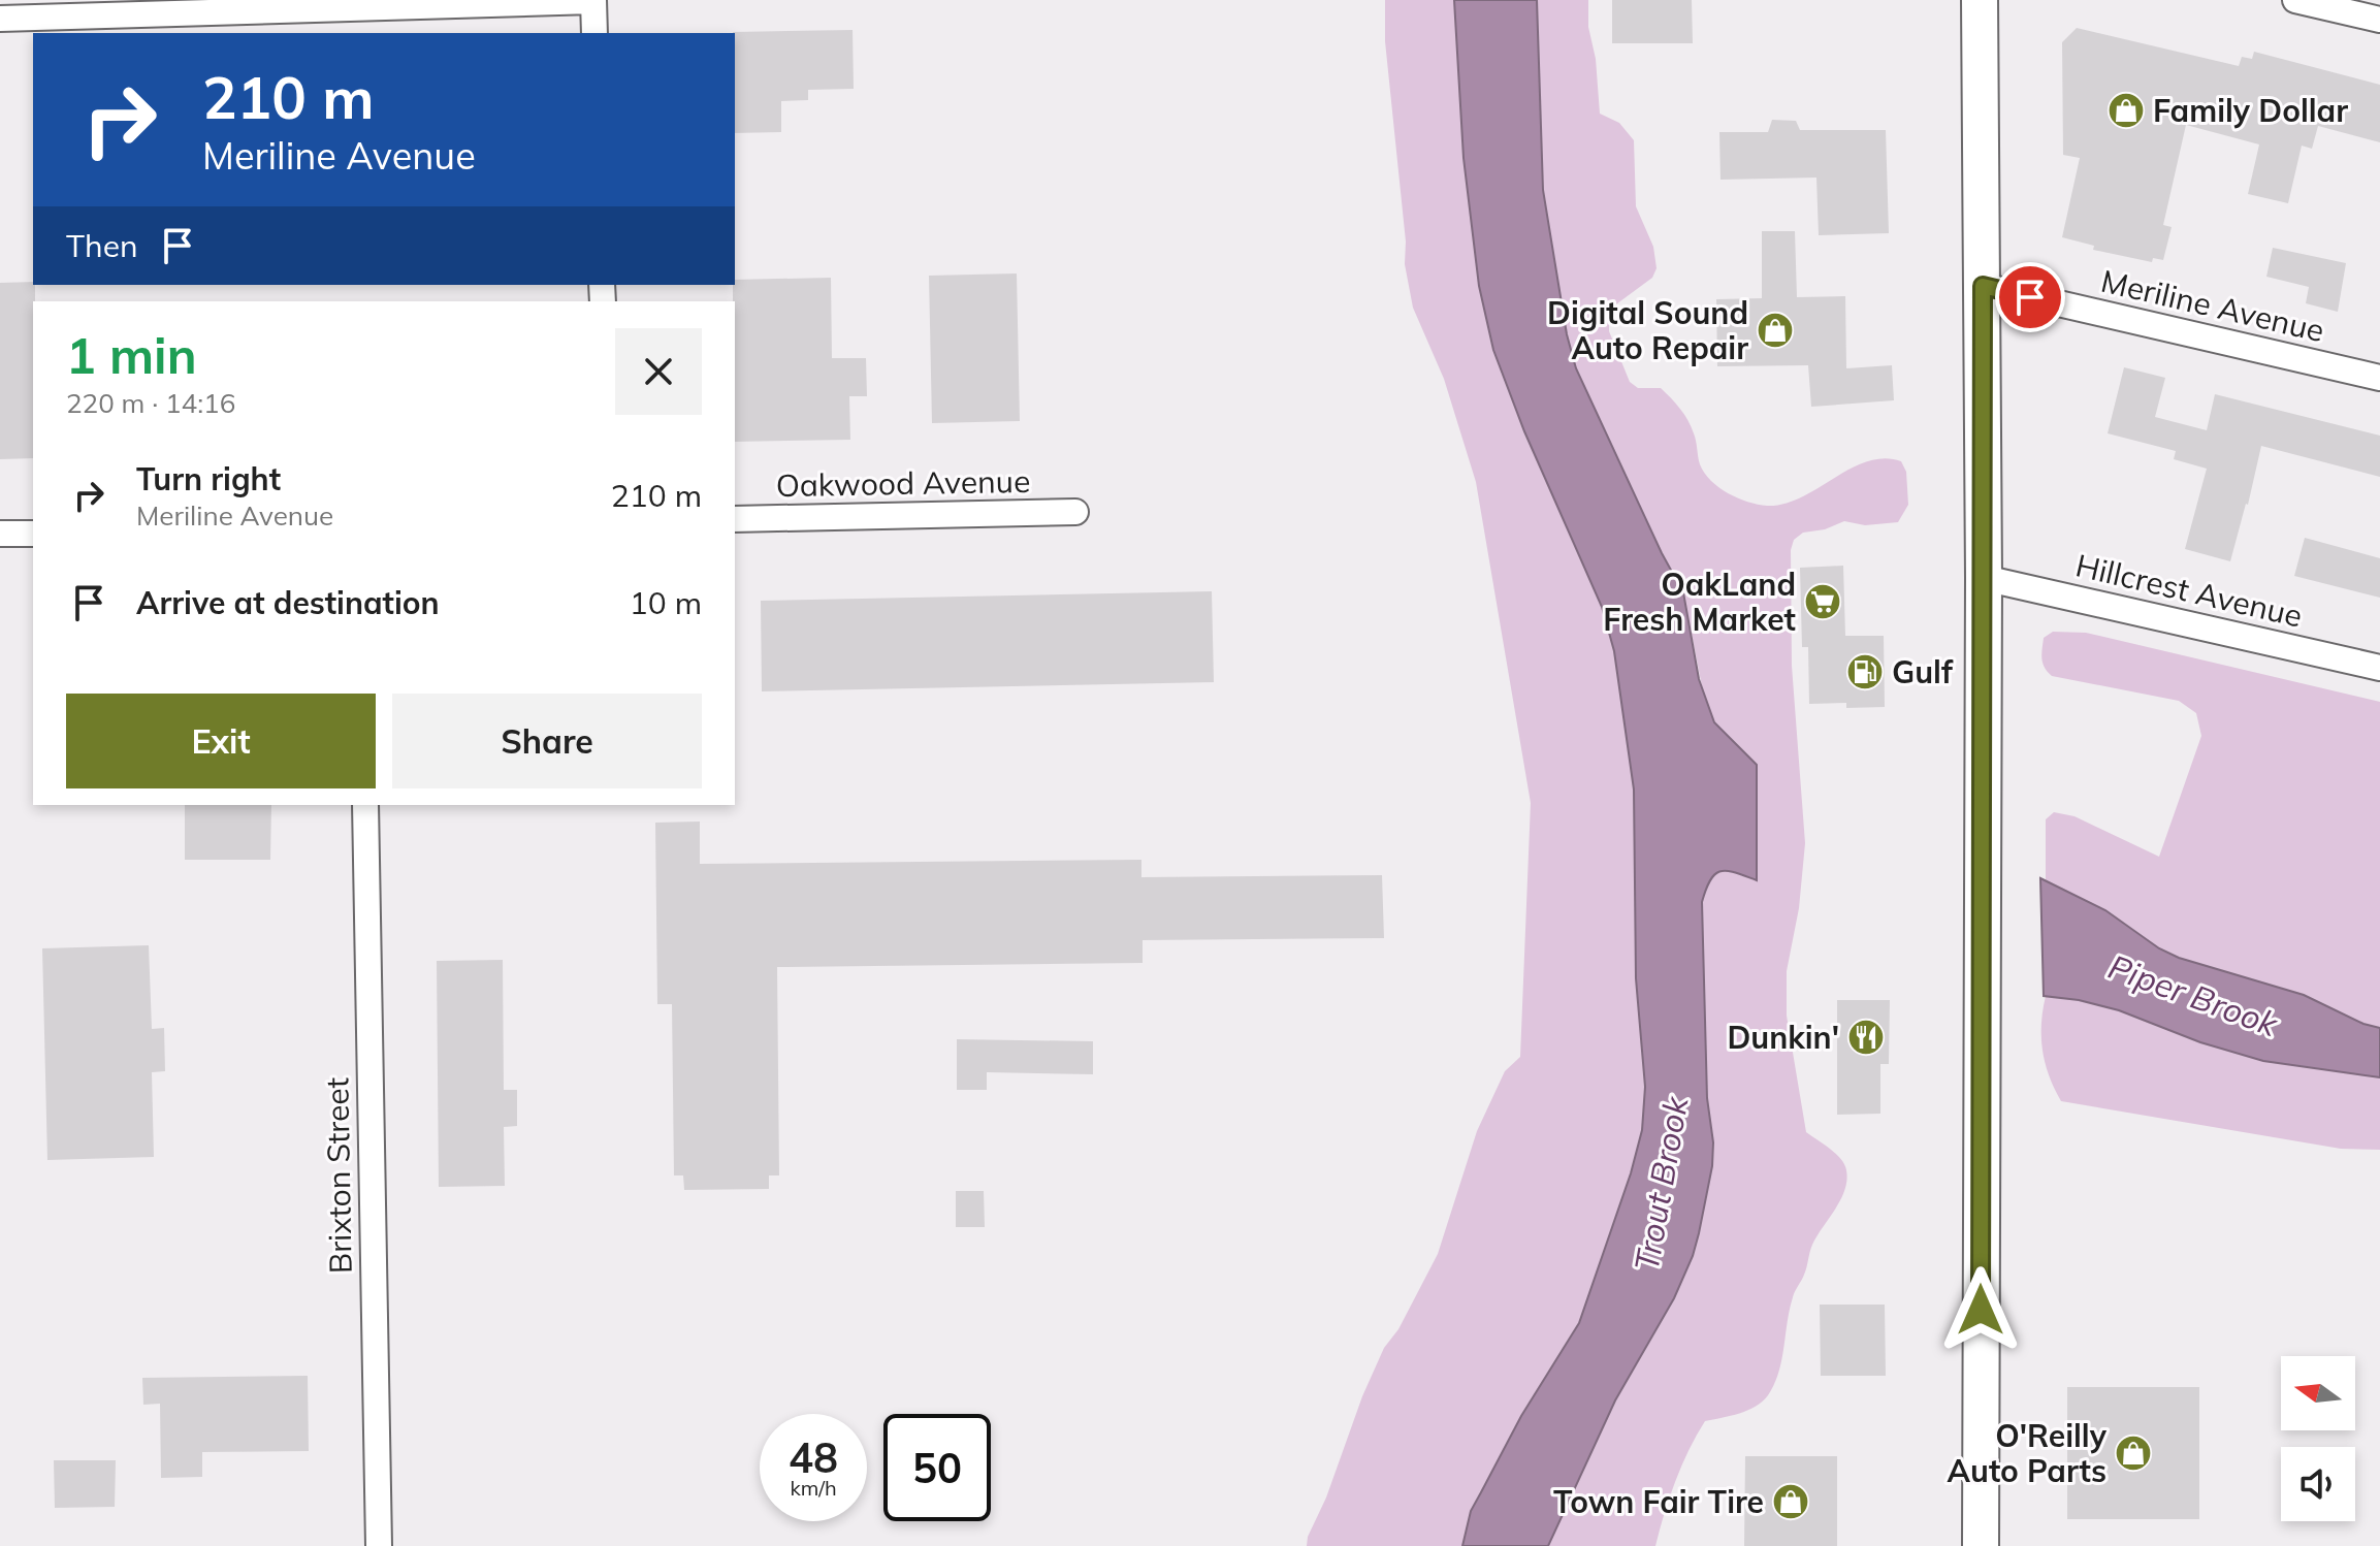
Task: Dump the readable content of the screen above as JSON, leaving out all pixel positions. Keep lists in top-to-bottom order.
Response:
{
  "streets": {
    "street": [
      "Meriline Avenue",
      "Oakwood Avenue",
      "Hillcrest Avenue",
      "Brixton Street"
    ]
  },
  "water": ["Piper Brook", "Trout Brook"],
  "places": {
    "shop": [
      "Family Dollar",
      "Digital Sound Auto Repair",
      "O'Reilly Auto Parts",
      "Town Fair Tire"
    ],
    "supermarket": ["OakLand Fresh Market"],
    "fuel station": ["Gulf"],
    "restaurant": ["Dunkin'"]
  },
  "north": "left",
  "page": {
    "turn": ["210 m", "Meriline Avenue"],
    "then": "Then",
    "heading": ["1 min", "220 m · 14:16"],
    "list": [
      {
        "name": "Turn right",
        "note": "Meriline Avenue",
        "value": "210 m"
      },
      {
        "name": "Arrive at destination",
        "value": "10 m"
      }
    ],
    "buttons": ["Exit", "Share"],
    "speed": "48 km/h",
    "limit": "50"
  }
}
